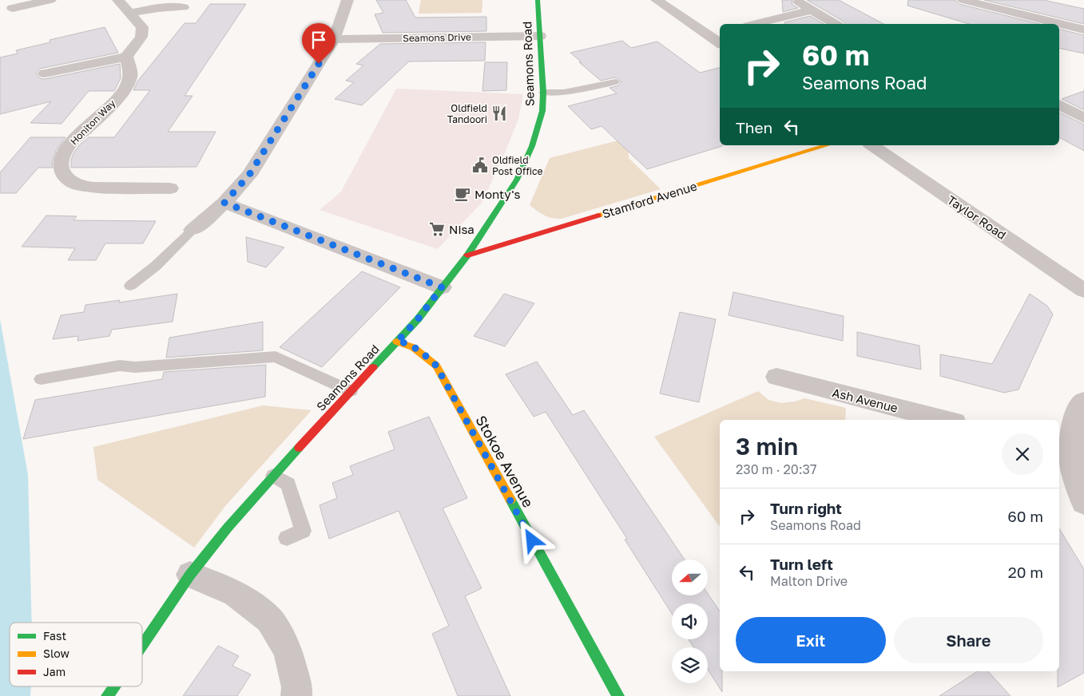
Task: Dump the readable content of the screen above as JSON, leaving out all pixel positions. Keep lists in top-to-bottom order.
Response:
{
  "streets": {
    "street": [
      "Seamons Drive",
      "Seamons Road",
      "Honiton Way",
      "Stamford Avenue",
      "Taylor Road",
      "Ash Avenue",
      "Stokoe Avenue"
    ]
  },
  "crossings": [
    ["Seamons Drive", "Seamons Road"],
    ["Seamons Road", "Stamford Avenue"],
    ["Seamons Road", "Stokoe Avenue"]
  ],
  "places": {
    "restaurant": ["Oldfield Tandoori"],
    "public building": ["Oldfield Post Office"],
    "cafe": ["Monty's"],
    "supermarket": ["Nisa"]
  },
  "legend": ["Fast", "Slow", "Jam"],
  "north": "left",
  "page": {
    "turn": ["60 m", "Seamons Road"],
    "then": "Then",
    "heading": ["3 min", "230 m · 20:37"],
    "list": [
      {
        "name": "Turn right",
        "note": "Seamons Road",
        "value": "60 m"
      },
      {
        "name": "Turn left",
        "note": "Malton Drive",
        "value": "20 m"
      }
    ],
    "buttons": ["Exit", "Share"]
  }
}
